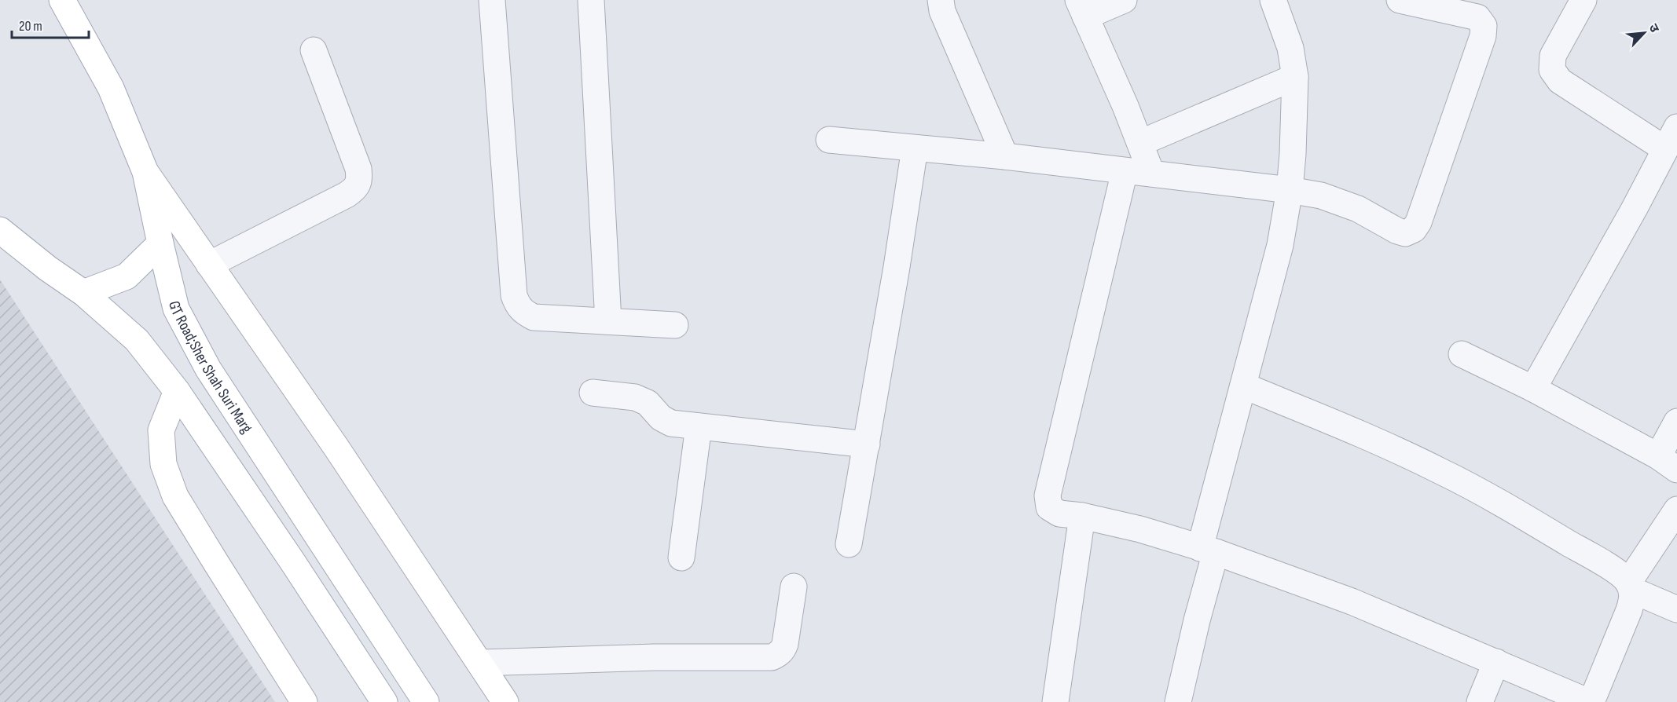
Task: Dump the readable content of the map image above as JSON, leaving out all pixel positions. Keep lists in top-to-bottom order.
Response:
{
  "streets": {
    "main road": ["GT Road;Sher Shah Suri Marg"]
  },
  "scale_bar": "20 m",
  "north": "top right"
}
